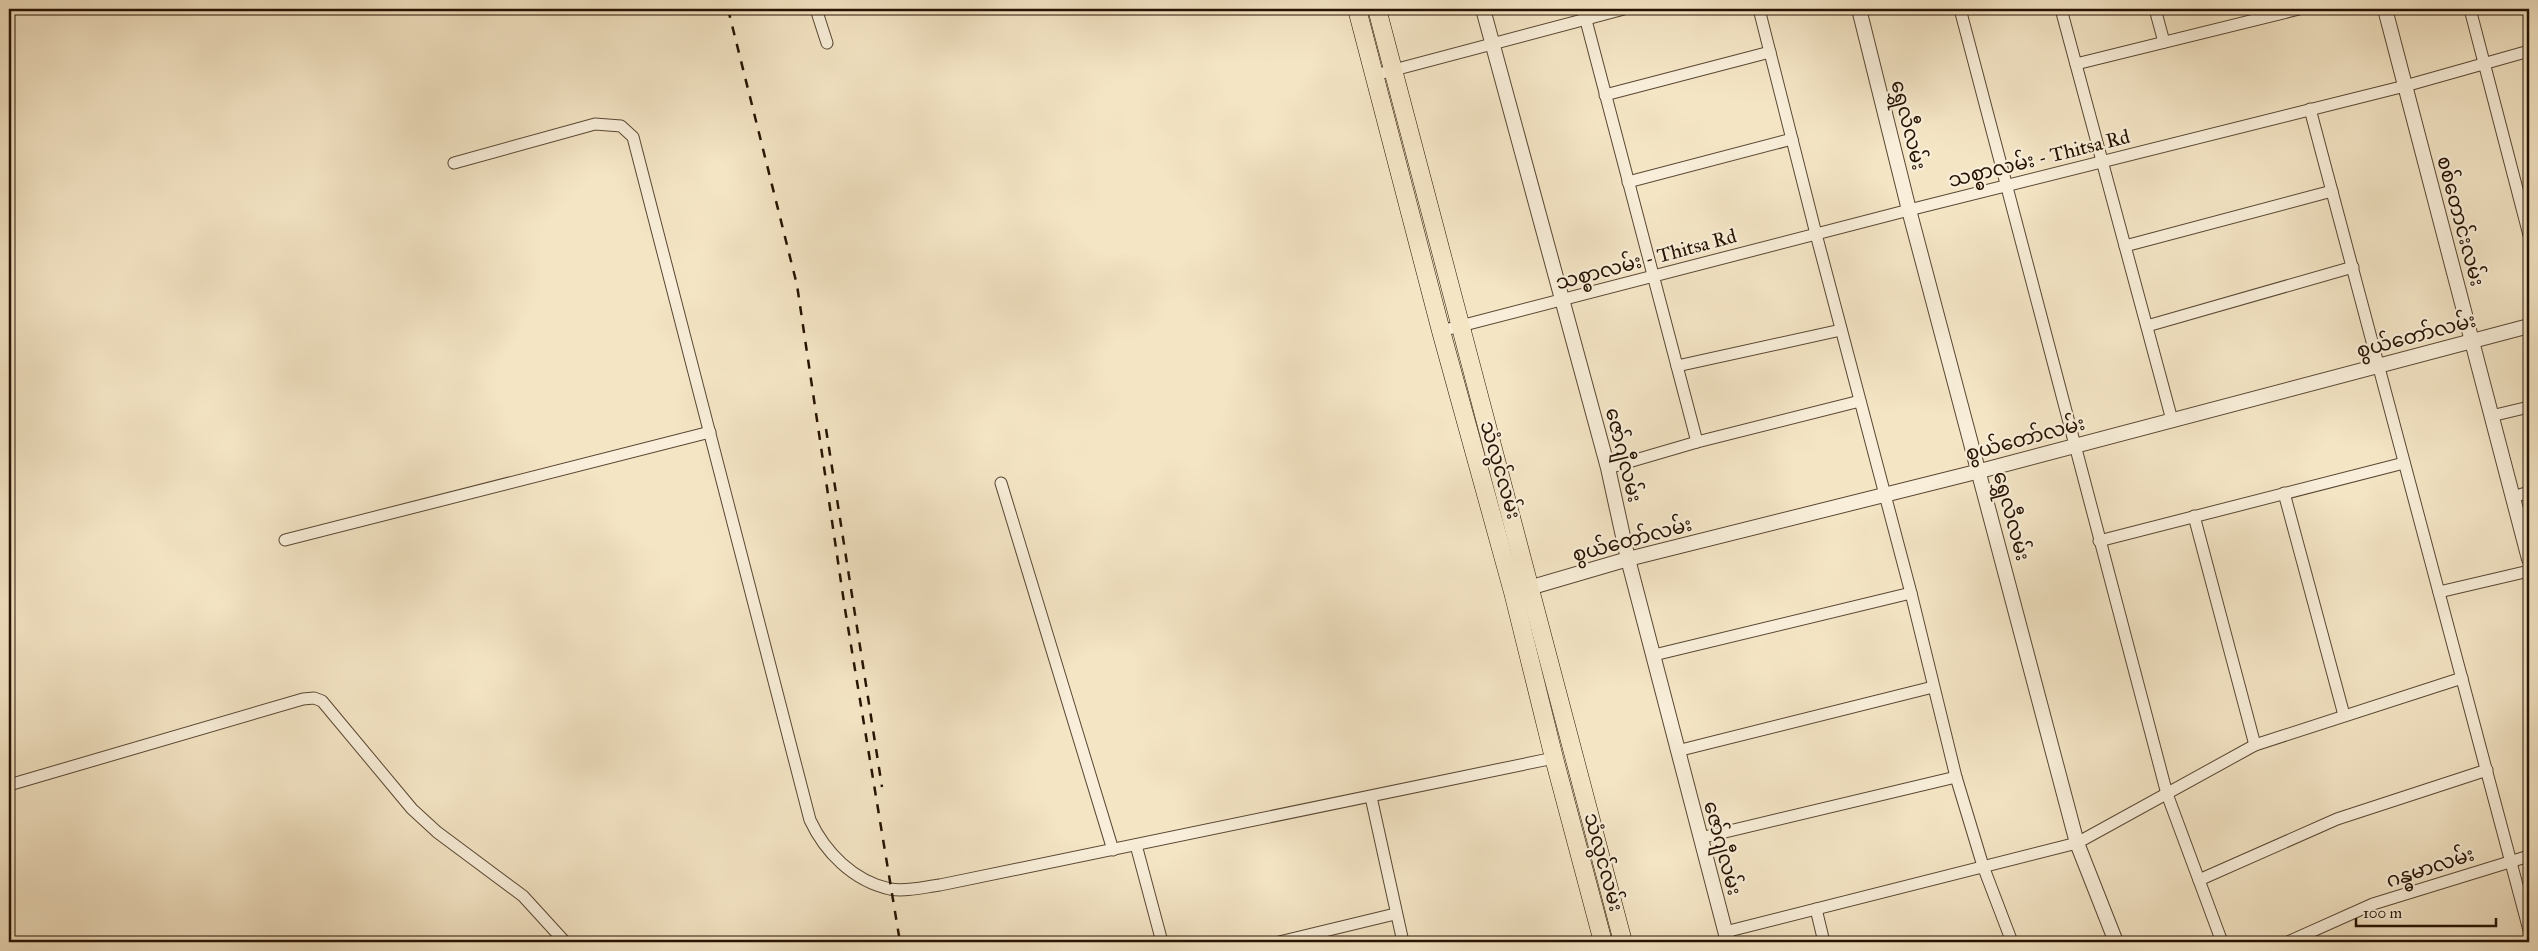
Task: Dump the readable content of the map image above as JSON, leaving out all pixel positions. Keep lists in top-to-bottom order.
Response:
{
  "streets": {
    "main road": ["သံလွင်လမ်း"],
    "street": [
      "ရွှေလီလမ်း",
      "သစ္စာလမ်း - Thitsa Rd",
      "စစ်တောင်းလမ်း",
      "စွယ်တော်လမ်း",
      "ဇော်ဂျီလမ်း",
      "ဂန္ဓမာလမ်း"
    ]
  },
  "crossings": [
    ["ရွှေလီလမ်း", "သစ္စာလမ်း - Thitsa Rd"],
    ["ရွှေလီလမ်း", "စွယ်တော်လမ်း"],
    ["သစ္စာလမ်း - Thitsa Rd", "စစ်တောင်းလမ်း"],
    ["သစ္စာလမ်း - Thitsa Rd", "ဇော်ဂျီလမ်း"],
    ["သစ္စာလမ်း - Thitsa Rd", "သံလွင်လမ်း"],
    ["စစ်တောင်းလမ်း", "စွယ်တော်လမ်း"],
    ["စွယ်တော်လမ်း", "ဇော်ဂျီလမ်း"],
    ["စွယ်တော်လမ်း", "သံလွင်လမ်း"]
  ],
  "scale_bar": "100 m"
}
